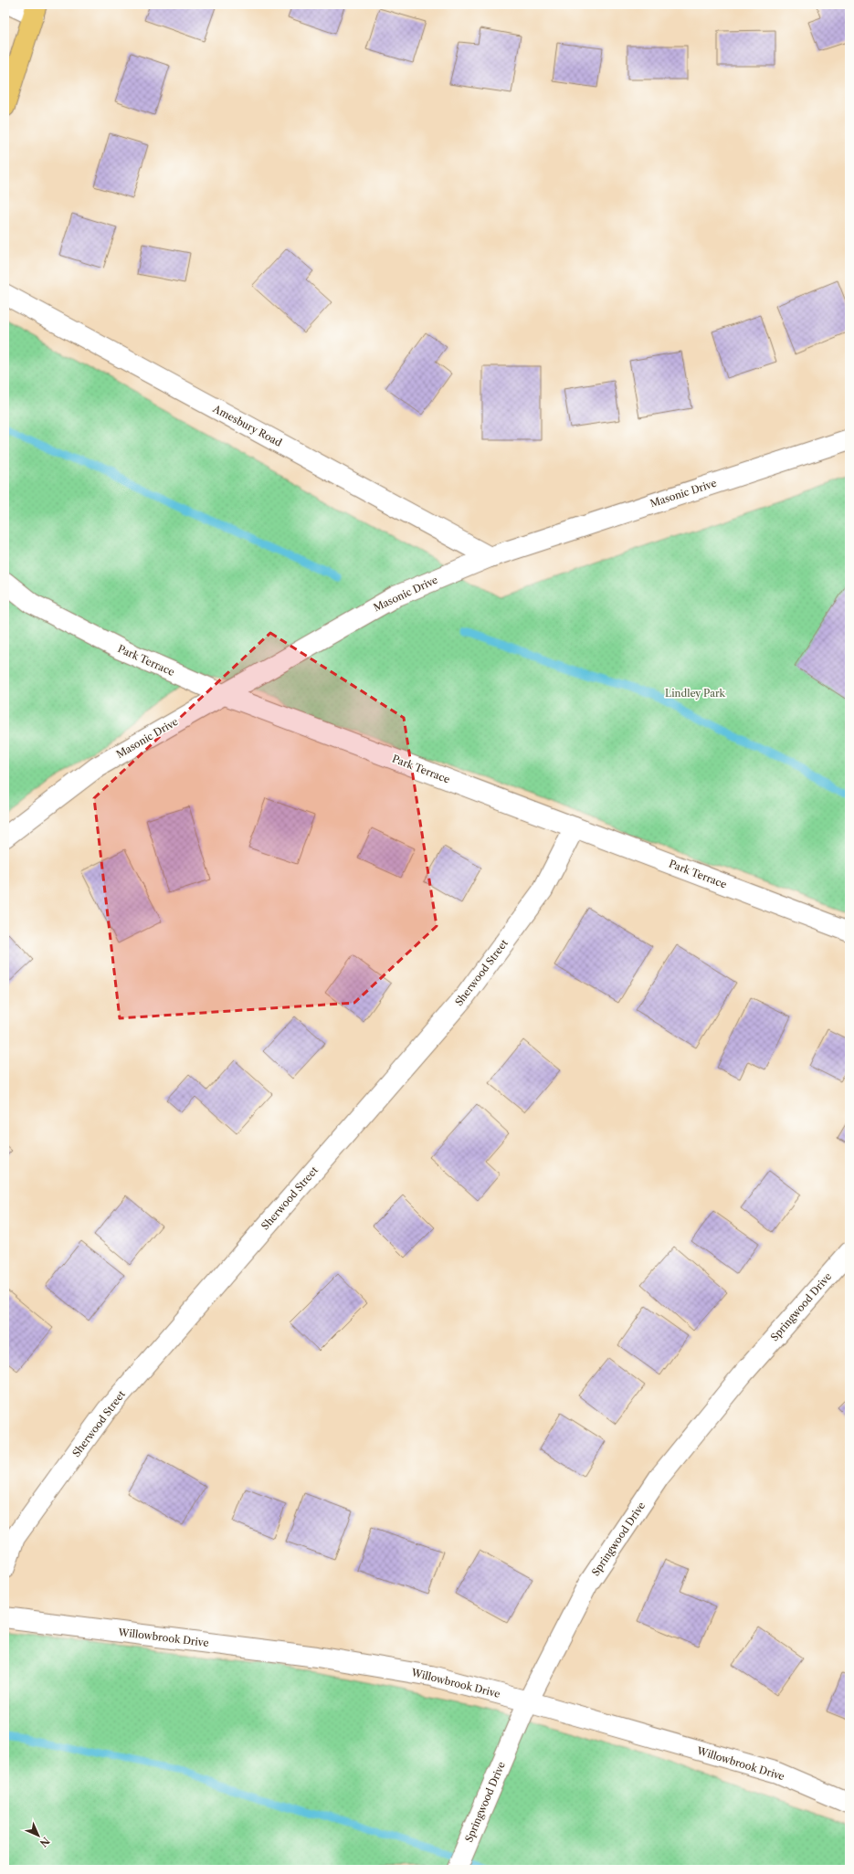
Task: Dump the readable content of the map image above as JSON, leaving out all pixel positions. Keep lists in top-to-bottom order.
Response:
{
  "streets": {
    "street": [
      "Amesbury Road",
      "Masonic Drive",
      "Park Terrace",
      "Sherwood Street",
      "Springwood Drive",
      "Willowbrook Drive"
    ]
  },
  "crossings": [
    ["Amesbury Road", "Masonic Drive"],
    ["Masonic Drive", "Park Terrace"],
    ["Park Terrace", "Sherwood Street"],
    ["Springwood Drive", "Willowbrook Drive"]
  ],
  "parks": ["Lindley Park"],
  "north": "bottom right"
}
